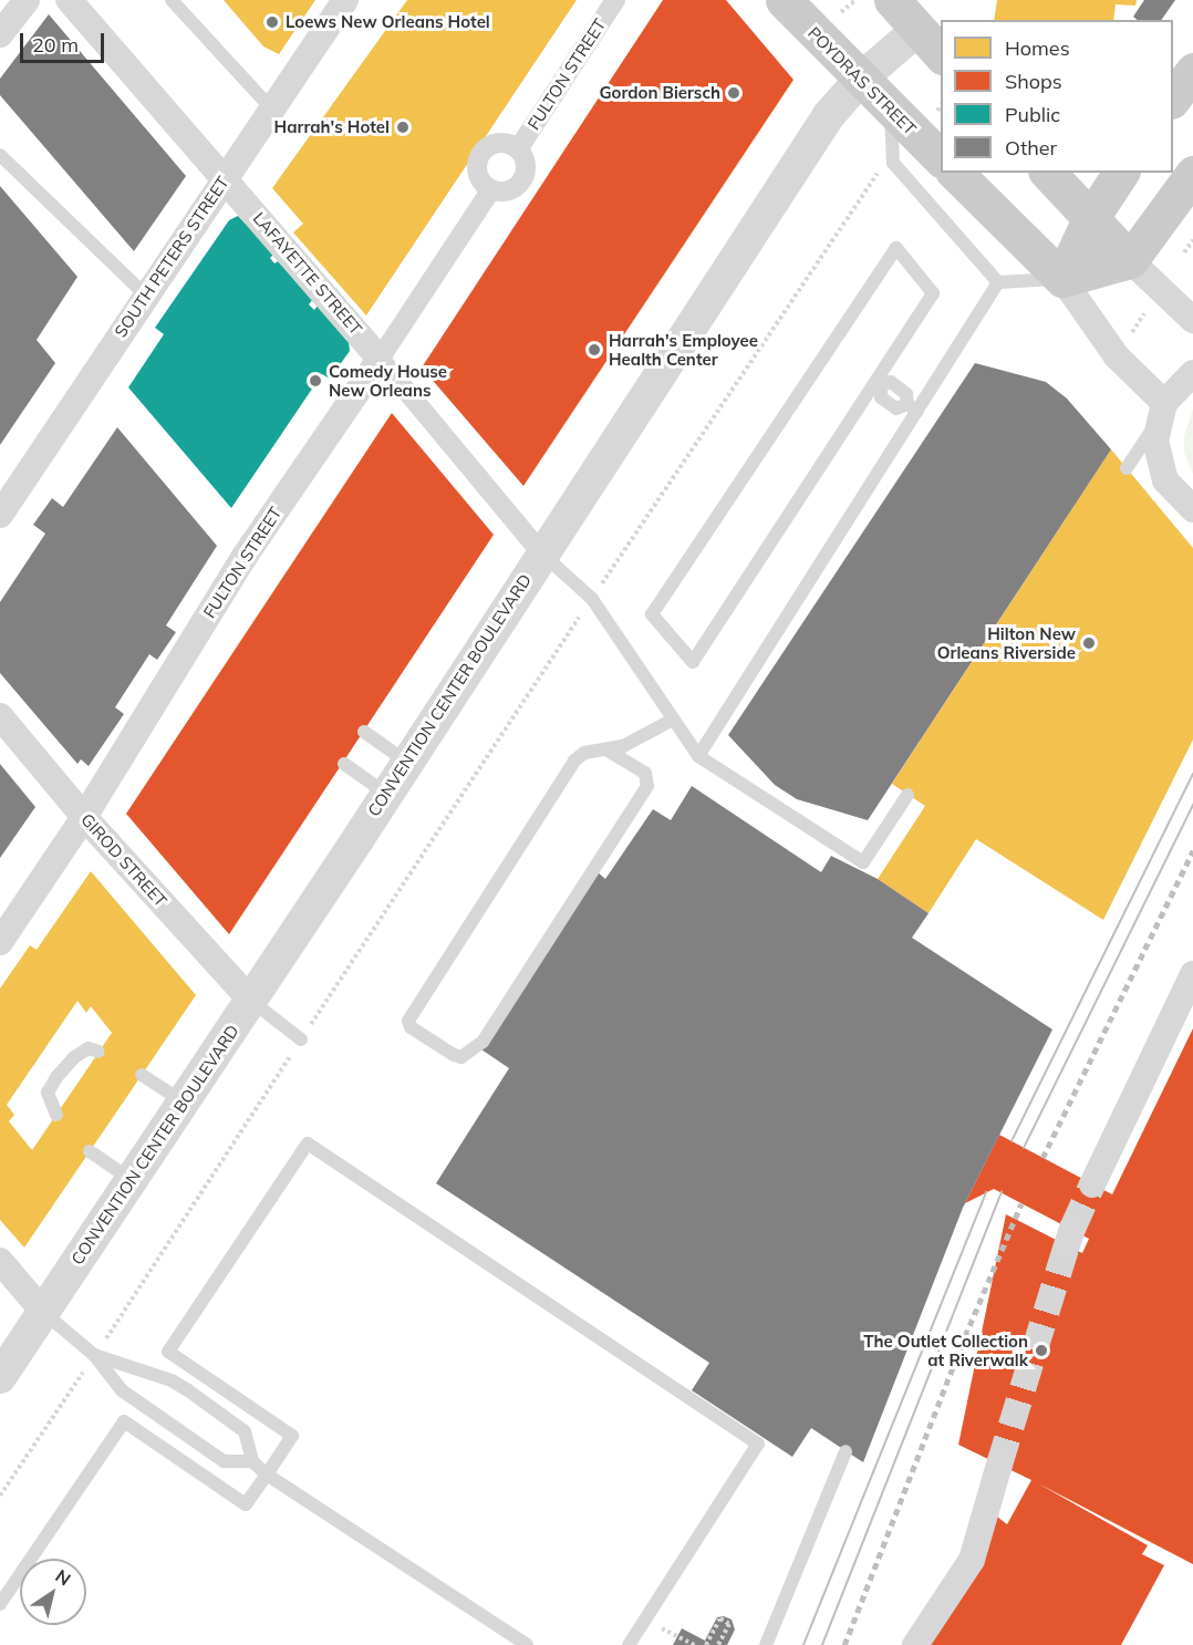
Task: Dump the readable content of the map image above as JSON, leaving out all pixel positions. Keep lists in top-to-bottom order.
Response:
{
  "streets": {
    "main road": ["POYDRAS STREET"],
    "street": [
      "FULTON STREET",
      "SOUTH PETERS STREET",
      "LAFAYETTE STREET",
      "CONVENTION CENTER BOULEVARD",
      "GIROD STREET"
    ]
  },
  "crossings": [
    ["FULTON STREET", "LAFAYETTE STREET"],
    ["FULTON STREET", "GIROD STREET"],
    ["POYDRAS STREET", "CONVENTION CENTER BOULEVARD"],
    ["SOUTH PETERS STREET", "LAFAYETTE STREET"],
    ["LAFAYETTE STREET", "CONVENTION CENTER BOULEVARD"],
    ["CONVENTION CENTER BOULEVARD", "GIROD STREET"]
  ],
  "places": [
    "Loews New Orleans Hotel",
    "Gordon Biersch",
    "Harrah's Hotel",
    "Harrah's Employee Health Center",
    "Comedy House New Orleans",
    "Hilton New Orleans Riverside",
    "The Outlet Collection at Riverwalk"
  ],
  "legend": [
    "Homes",
    "Shops",
    "Public",
    "Other"
  ],
  "scale_bar": "20 m",
  "north": "top right"
}
